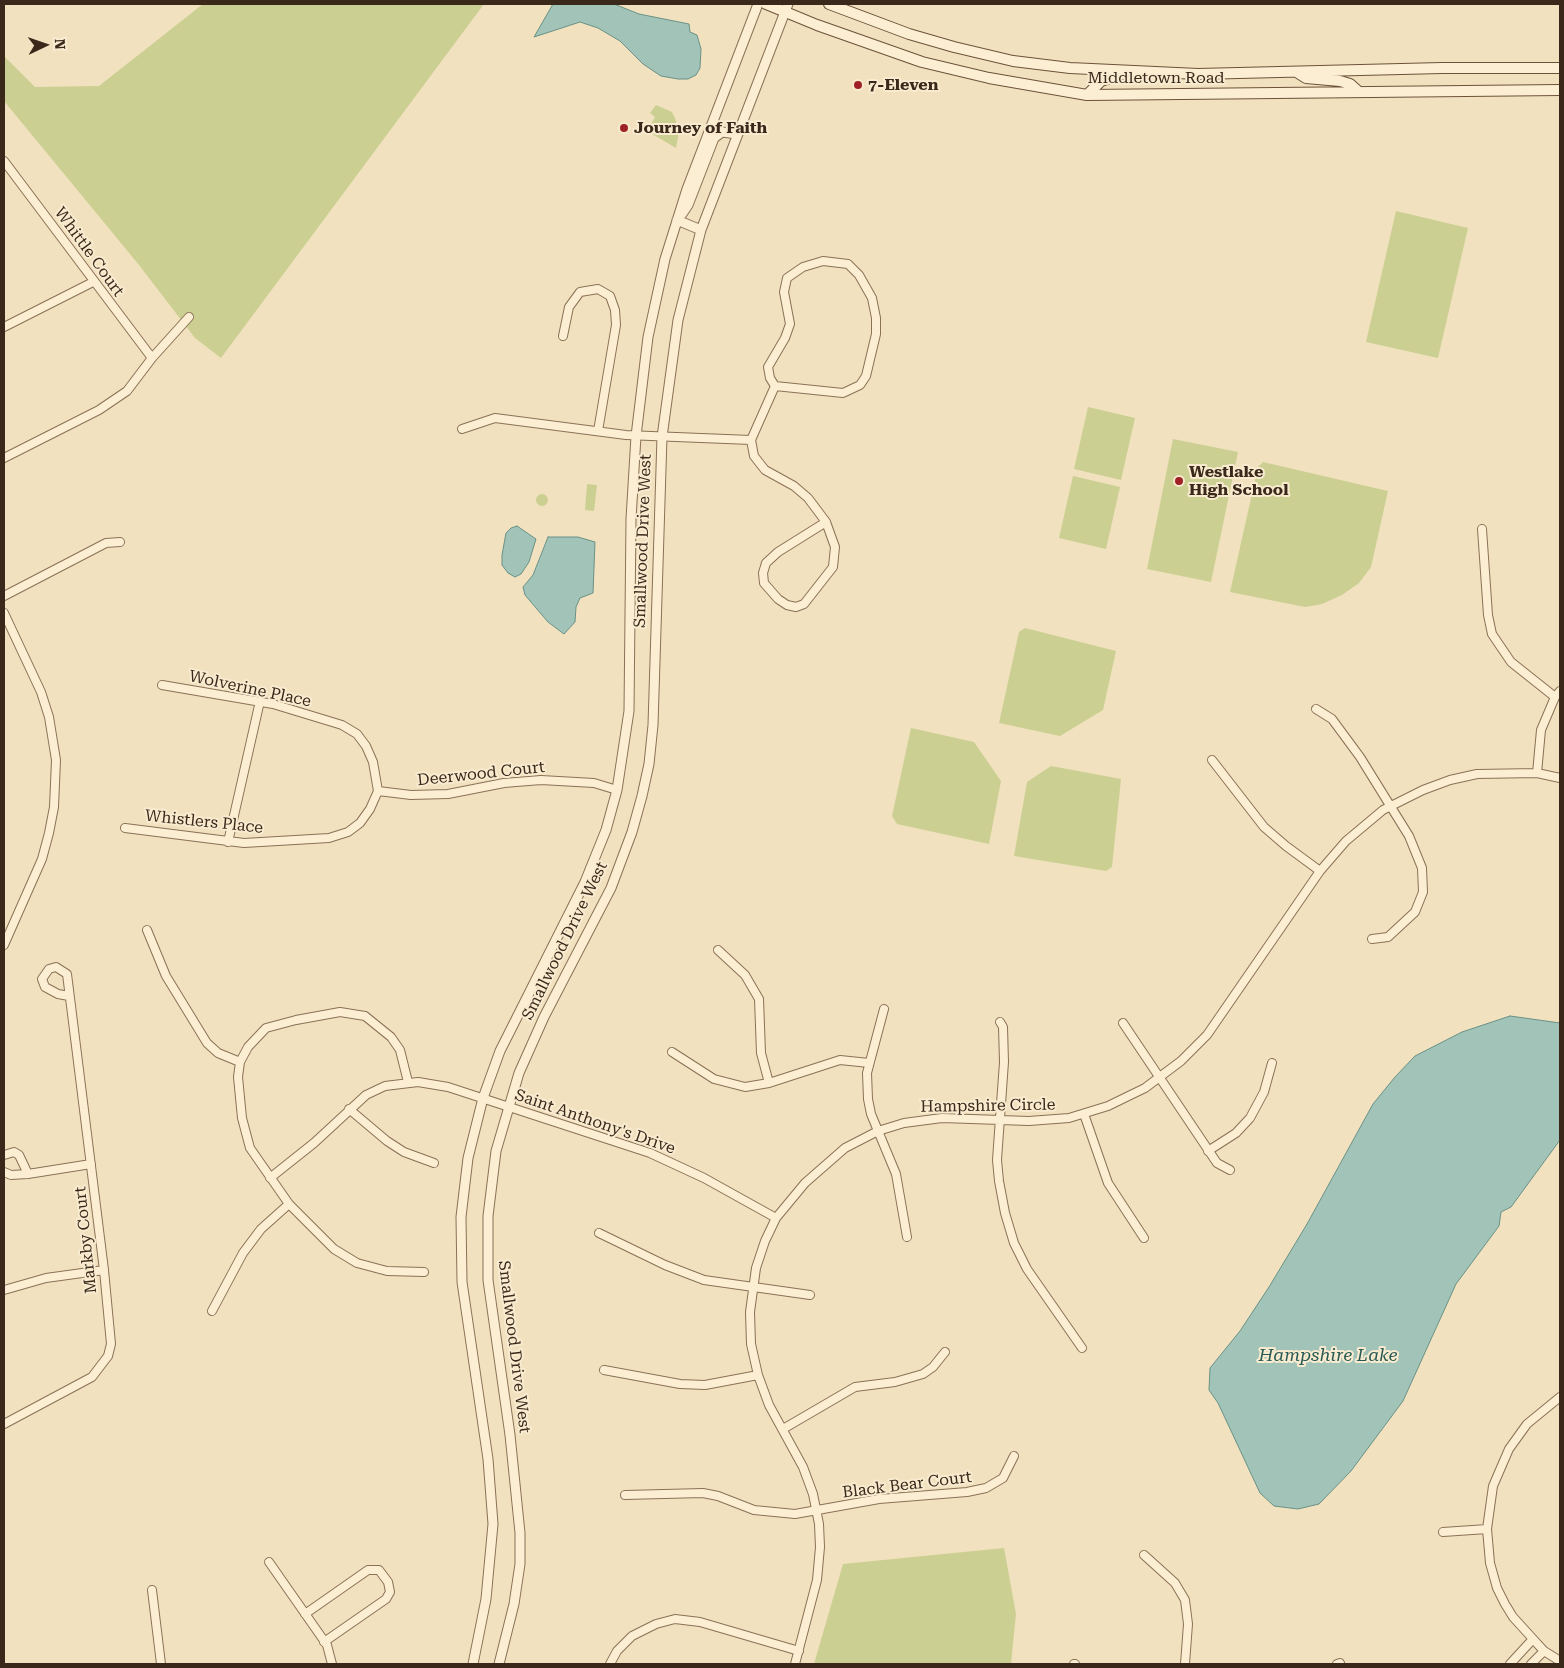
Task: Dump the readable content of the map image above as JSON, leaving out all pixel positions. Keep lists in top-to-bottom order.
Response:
{
  "streets": {
    "main road": ["Middletown Road"],
    "street": [
      "Whittle Court",
      "Smallwood Drive West",
      "Wolverine Place",
      "Deerwood Court",
      "Whistlers Place",
      "Hampshire Circle",
      "Saint Anthony's Drive",
      "Markby Court",
      "Black Bear Court"
    ]
  },
  "crossings": [
    ["Middletown Road", "Smallwood Drive West"],
    ["Smallwood Drive West", "Deerwood Court"],
    ["Smallwood Drive West", "Saint Anthony's Drive"],
    ["Wolverine Place", "Deerwood Court"],
    ["Wolverine Place", "Whistlers Place"],
    ["Deerwood Court", "Whistlers Place"],
    ["Hampshire Circle", "Saint Anthony's Drive"],
    ["Hampshire Circle", "Black Bear Court"]
  ],
  "water": ["Hampshire Lake"],
  "places": ["7-Eleven", "Journey of Faith", "Westlake High School"],
  "north": "right"
}
